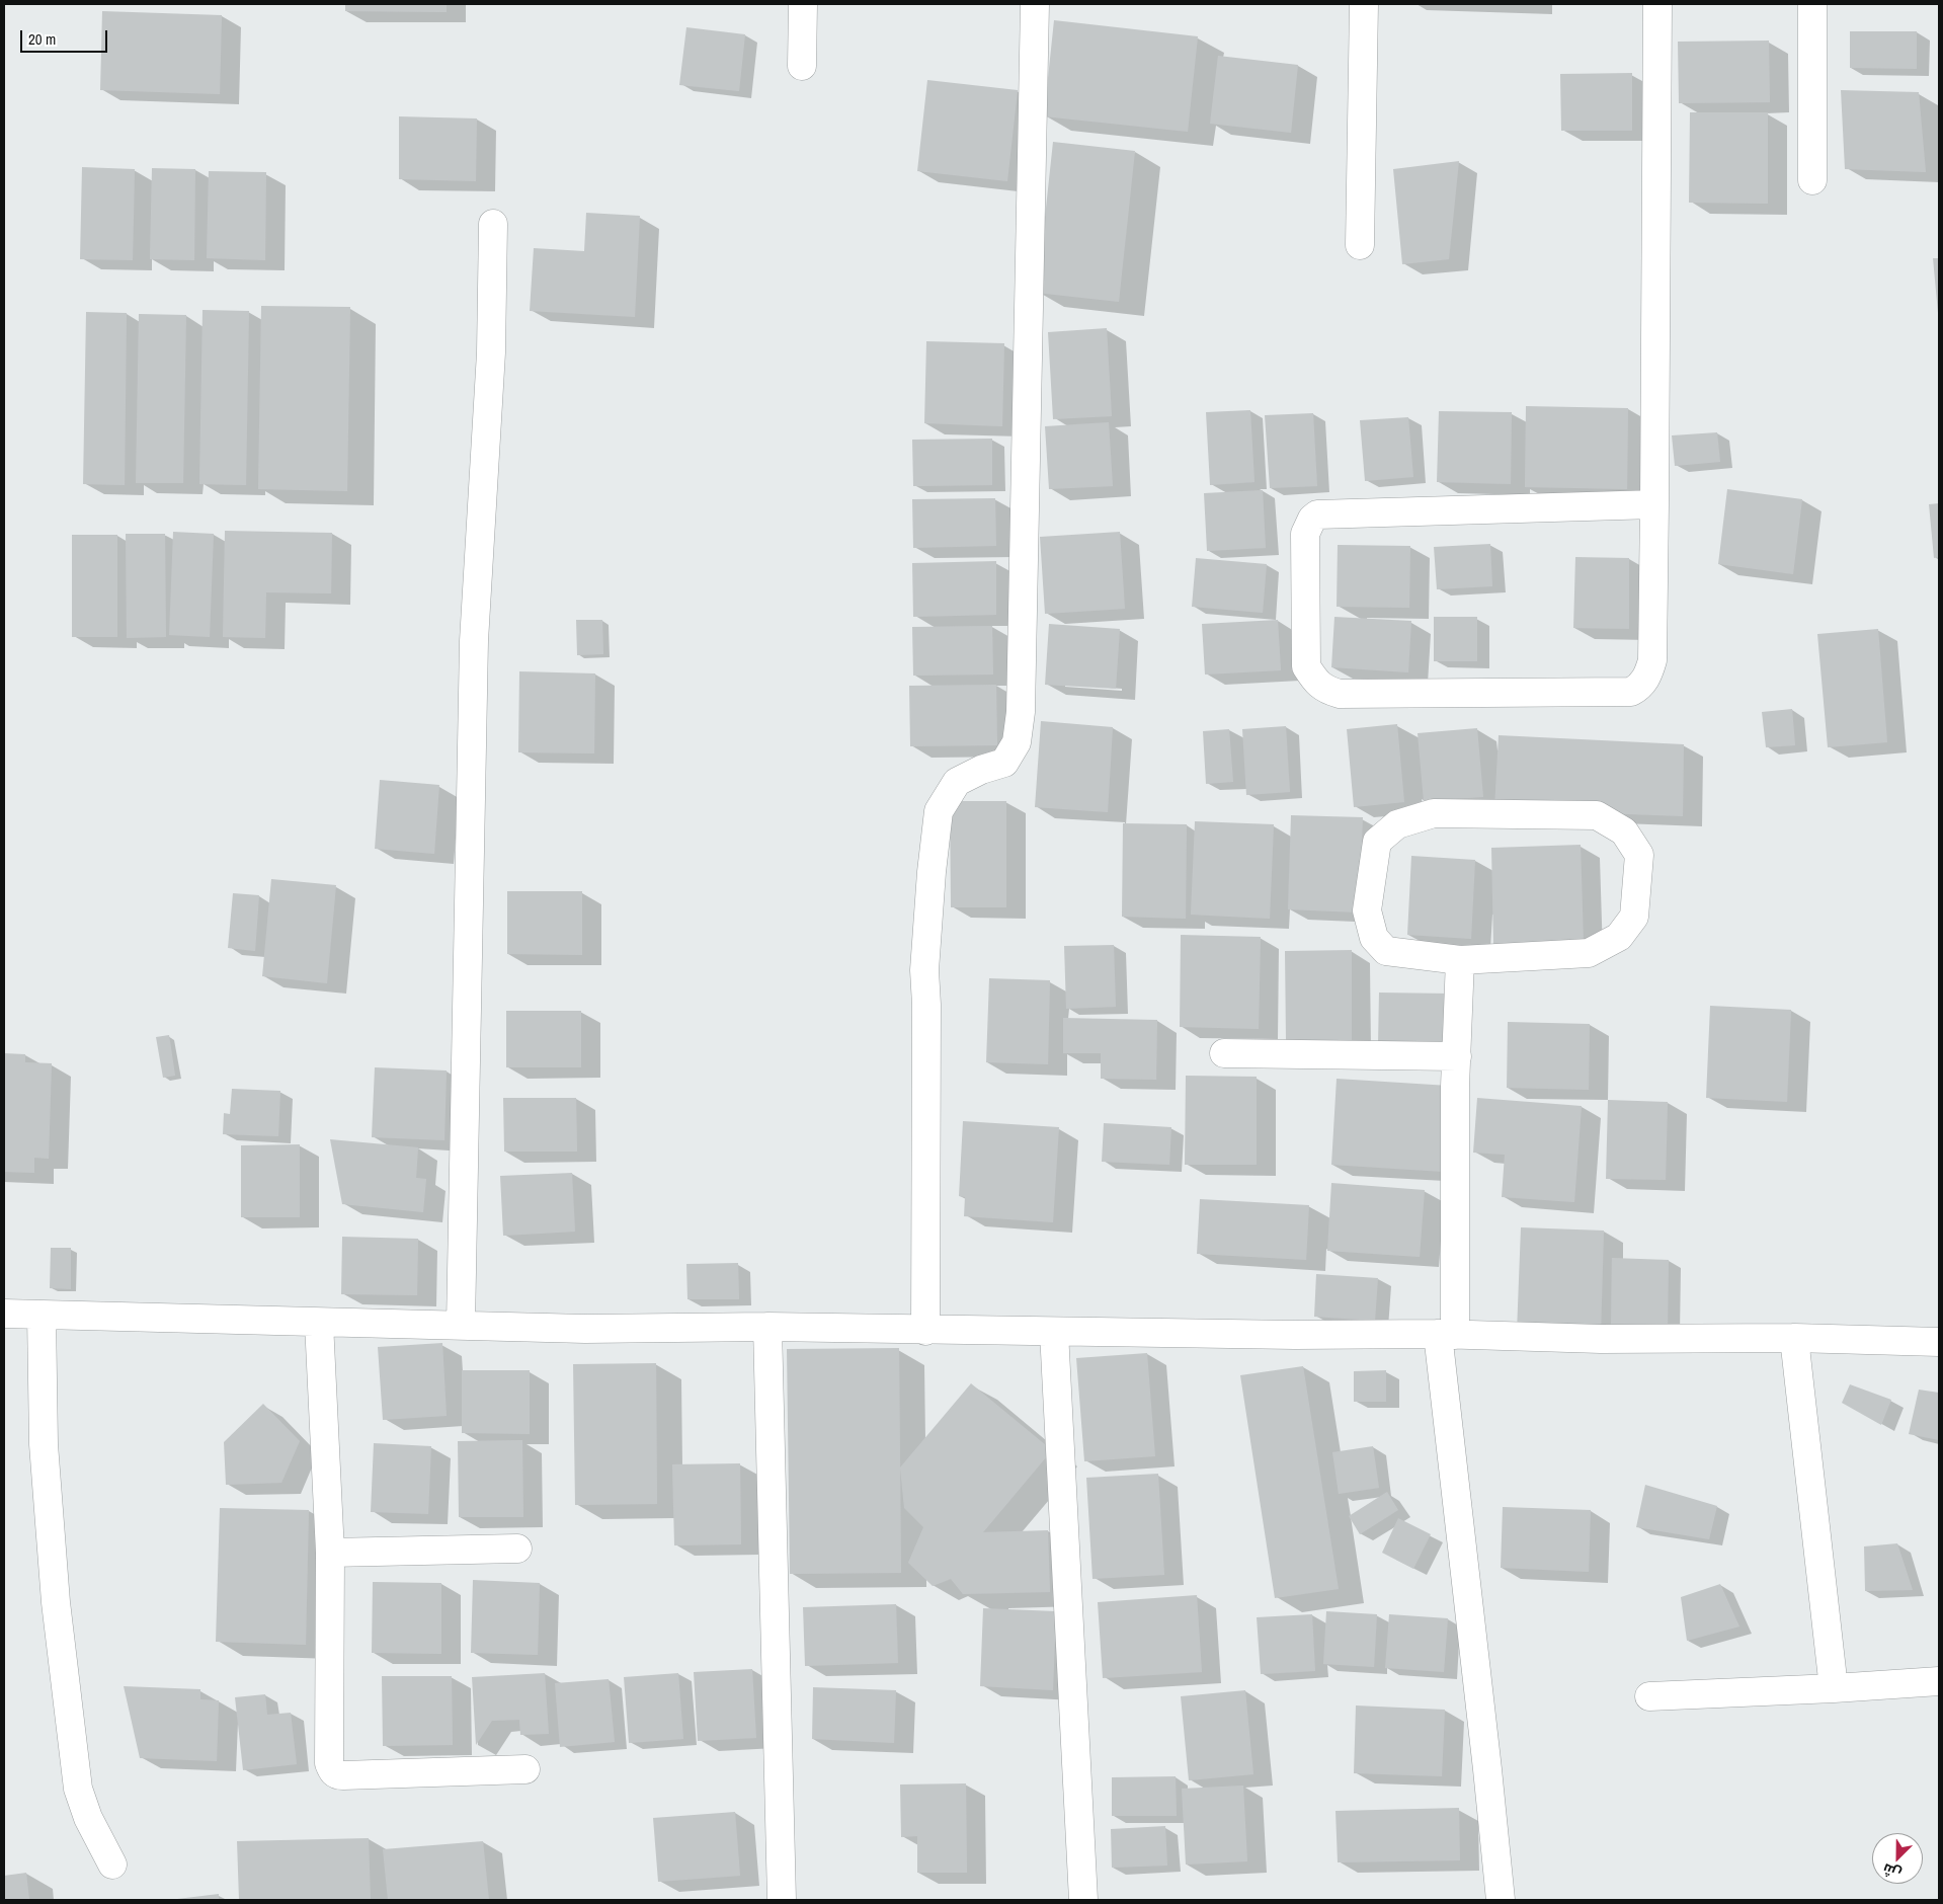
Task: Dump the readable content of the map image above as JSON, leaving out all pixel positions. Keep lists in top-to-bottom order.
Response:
{
  "scale_bar": "20 m",
  "north": "bottom left"
}
